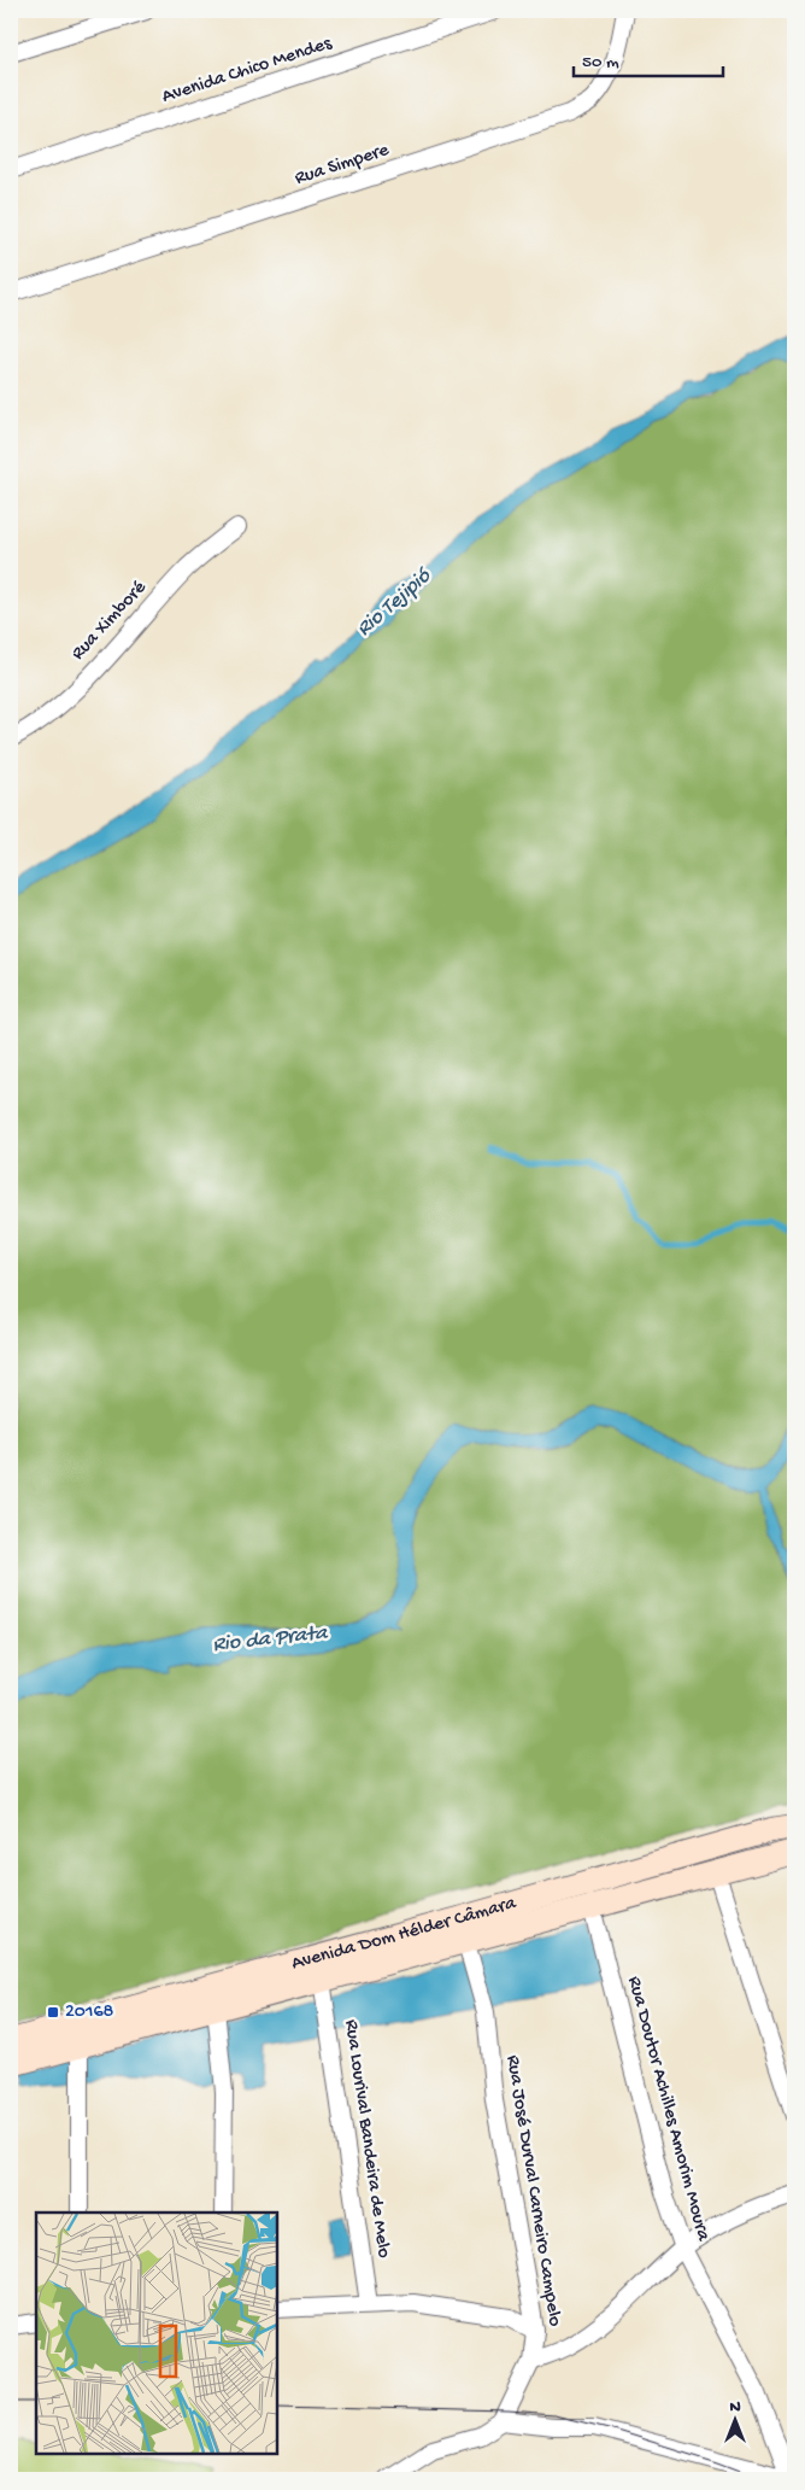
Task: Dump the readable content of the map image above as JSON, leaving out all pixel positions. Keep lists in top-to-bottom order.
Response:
{
  "streets": {
    "main road": ["Avenida Dom Hélder Câmara"],
    "street": [
      "Avenida Chico Mendes",
      "Rua Simpere",
      "Rua Ximboré",
      "Rua Doutor Achilles Amorim Moura",
      "Rua Lourival Bandeira de Melo",
      "Rua José Durval Carneiro Campelo"
    ]
  },
  "crossings": [
    ["Avenida Dom Hélder Câmara", "Rua Doutor Achilles Amorim Moura"],
    ["Avenida Dom Hélder Câmara", "Rua Lourival Bandeira de Melo"],
    ["Avenida Dom Hélder Câmara", "Rua José Durval Carneiro Campelo"],
    ["Rua Doutor Achilles Amorim Moura", "Rua José Durval Carneiro Campelo"]
  ],
  "water": ["Rio Tejipió", "Rio da Prata"],
  "places": {
    "transit": ["20168"]
  },
  "scale_bar": "50 m",
  "north": "top"
}
